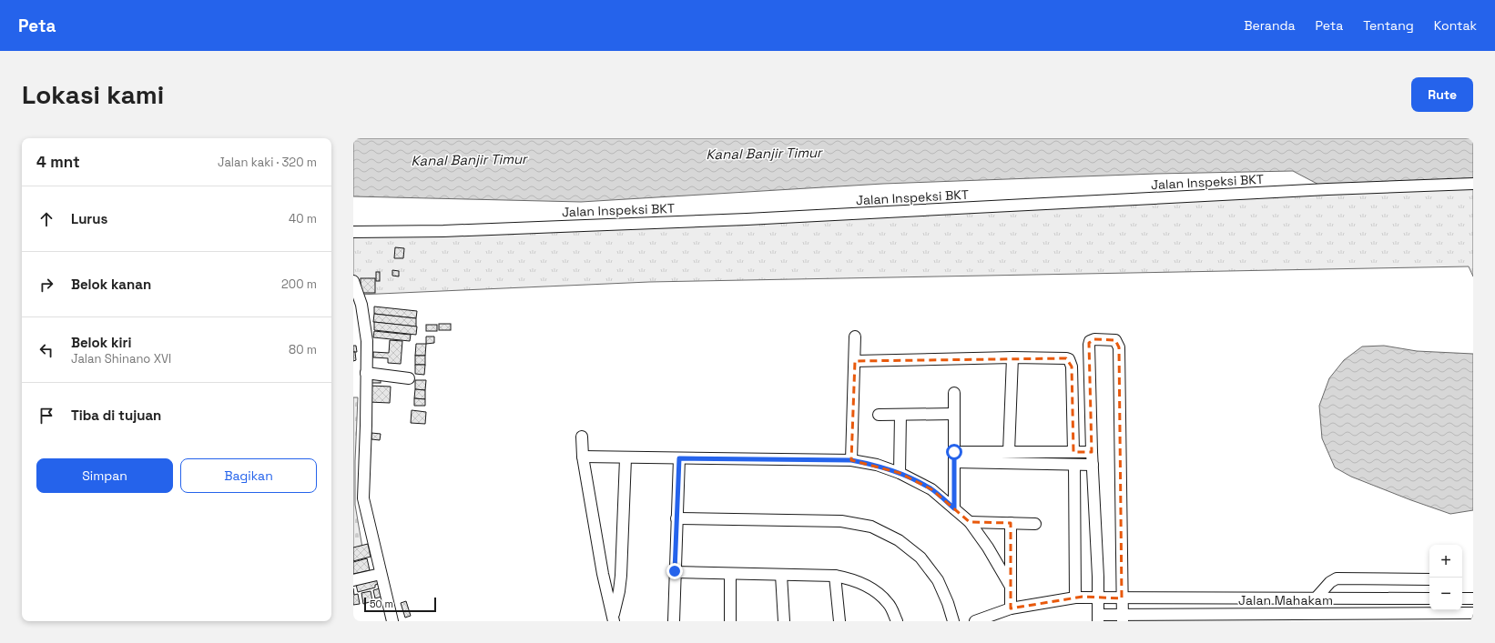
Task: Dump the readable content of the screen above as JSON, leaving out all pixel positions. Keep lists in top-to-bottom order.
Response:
{
  "streets": {
    "street": ["Jalan Inspeksi BKT", "Jalan Mahakam"]
  },
  "water": ["Kanal Banjir Timur"],
  "scale_bar": "50 m",
  "page": {
    "header": "Peta",
    "nav": [
      "Beranda",
      "Peta",
      "Tentang",
      "Kontak"
    ],
    "buttons": [
      "Rute",
      ["Simpan", "Bagikan"]
    ],
    "title": "Lokasi kami",
    "heading": ["4 mnt", "Jalan kaki · 320 m"],
    "list": [
      ["Lurus", "40 m"],
      ["Belok kanan", "200 m"],
      ["Belok kiri", "Jalan Shinano XVI", "80 m"],
      "Tiba di tujuan"
    ],
    "map_buttons": ["+", "−"],
    "scale": "50 m"
  }
}
